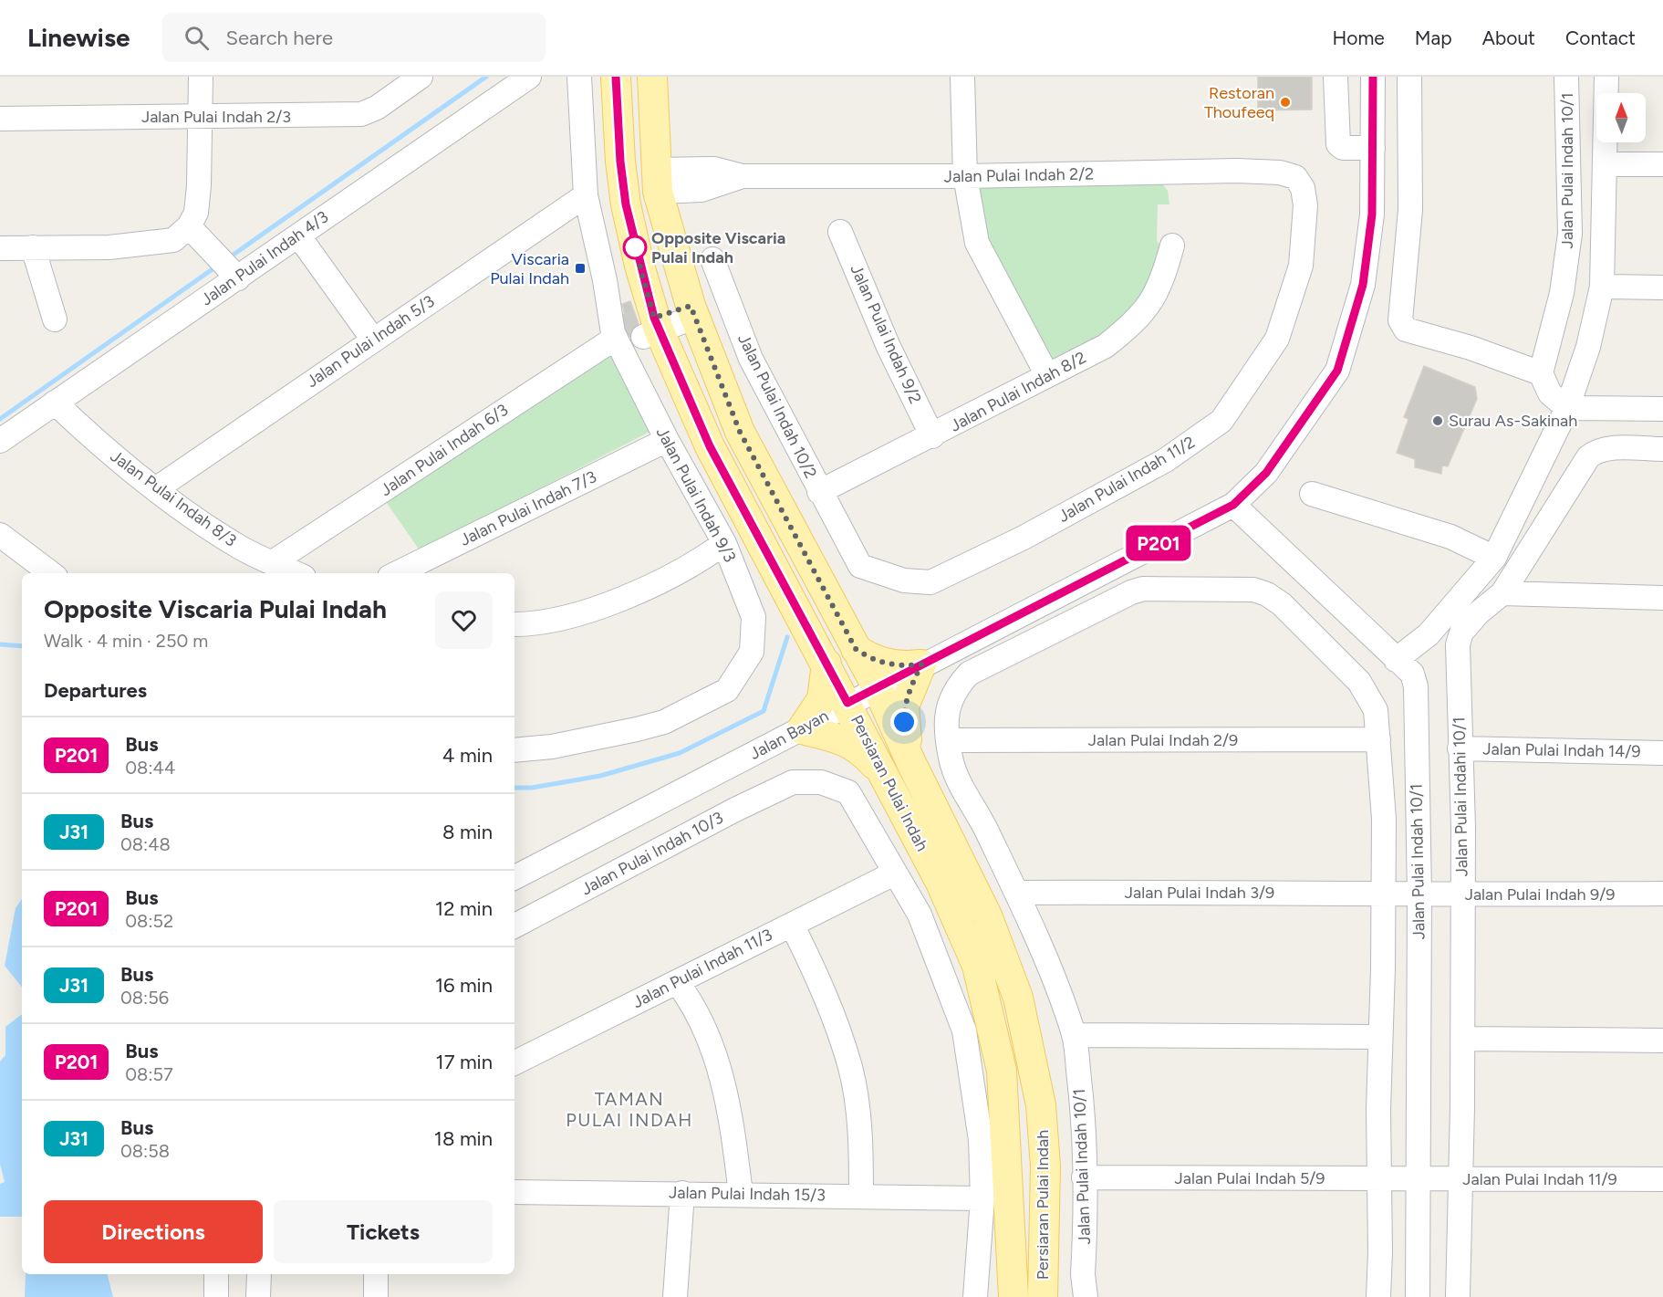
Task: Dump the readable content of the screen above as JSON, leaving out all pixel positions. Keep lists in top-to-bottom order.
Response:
{
  "streets": {
    "main road": ["Persiaran Pulai Indah"],
    "street": [
      "Jalan Pulai Indah 2/3",
      "Jalan Pulai Indah 10/1",
      "Jalan Pulai Indah 2/2",
      "Jalan Pulai Indah 4/3",
      "Jalan Pulai Indah 9/2",
      "Jalan Pulai Indah 5/3",
      "Jalan Pulai Indah 8/2",
      "Jalan Pulai Indah 10/2",
      "Jalan Pulai Indah 6/3",
      "Jalan Pulai Indah 11/2",
      "Jalan Pulai Indah 9/3",
      "Jalan Pulai Indah 8/3",
      "Jalan Pulai Indah 7/3",
      "Jalan Bayan",
      "Jalan Pulai Indah 2/9",
      "Jalan Pulai Indah 14/9",
      "Jalan Pulai Indahi 10/1",
      "Jalan Pulai Indah 10/3",
      "Jalan Pulai Indah 3/9",
      "Jalan Pulai Indah 9/9",
      "Jalan Pulai Indah 11/3",
      "Jalan Pulai Indah 5/9",
      "Jalan Pulai Indah 11/9",
      "Jalan Pulai Indah 15/3"
    ]
  },
  "crossings": [
    ["Jalan Pulai Indah 10/1", "Jalan Bayan"],
    ["Jalan Pulai Indah 10/1", "Jalan Pulai Indah 2/9"],
    ["Jalan Pulai Indah 10/1", "Jalan Pulai Indah 3/9"],
    ["Jalan Pulai Indah 10/1", "Jalan Pulai Indah 9/9"],
    ["Jalan Pulai Indah 10/1", "Jalan Pulai Indah 5/9"],
    ["Jalan Pulai Indah 10/1", "Jalan Pulai Indah 11/9"],
    ["Jalan Pulai Indah 2/2", "Jalan Pulai Indah 11/2"],
    ["Jalan Pulai Indah 2/2", "Persiaran Pulai Indah"],
    ["Jalan Pulai Indah 4/3", "Jalan Pulai Indah 8/3"],
    ["Jalan Pulai Indah 9/2", "Jalan Pulai Indah 8/2"],
    ["Jalan Pulai Indah 5/3", "Jalan Pulai Indah 9/3"],
    ["Jalan Pulai Indah 5/3", "Jalan Pulai Indah 8/3"],
    ["Jalan Pulai Indah 8/2", "Jalan Pulai Indah 10/2"],
    ["Jalan Pulai Indah 8/2", "Jalan Pulai Indah 11/2"],
    ["Jalan Pulai Indah 10/2", "Jalan Pulai Indah 11/2"],
    ["Jalan Pulai Indah 6/3", "Jalan Pulai Indah 9/3"],
    ["Jalan Pulai Indah 6/3", "Jalan Pulai Indah 8/3"],
    ["Jalan Pulai Indah 6/3", "Persiaran Pulai Indah"],
    ["Jalan Pulai Indah 9/3", "Jalan Pulai Indah 7/3"],
    ["Jalan Pulai Indah 9/3", "Persiaran Pulai Indah"],
    ["Jalan Bayan", "Persiaran Pulai Indah"],
    ["Jalan Pulai Indah 14/9", "Jalan Pulai Indahi 10/1"],
    ["Jalan Pulai Indahi 10/1", "Jalan Pulai Indah 9/9"],
    ["Jalan Pulai Indahi 10/1", "Jalan Pulai Indah 11/9"],
    ["Jalan Pulai Indah 10/3", "Jalan Pulai Indah 11/3"],
    ["Jalan Pulai Indah 3/9", "Jalan Pulai Indah 9/9"],
    ["Jalan Pulai Indah 5/9", "Jalan Pulai Indah 11/9"]
  ],
  "districts": ["TAMAN PULAI INDAH"],
  "places": {
    "other": ["Restoran Thoufeeq", "Opposite Viscaria Pulai Indah", "Surau As-Sakinah"],
    "transit": ["Viscaria Pulai Indah"]
  },
  "lines": ["bus line P201"],
  "north": "top",
  "page": {
    "header": "Linewise",
    "search": "Search here",
    "nav": [
      "Home",
      "Map",
      "About",
      "Contact"
    ],
    "on_map": "P201",
    "heading": [
      ["Opposite Viscaria Pulai Indah", "Walk · 4 min · 250 m"],
      "Departures"
    ],
    "list": [
      {
        "mark": "P201",
        "name": "Bus",
        "note": "08:44",
        "value": "4 min"
      },
      {
        "mark": "J31",
        "name": "Bus",
        "note": "08:48",
        "value": "8 min"
      },
      {
        "mark": "P201",
        "name": "Bus",
        "note": "08:52",
        "value": "12 min"
      },
      {
        "mark": "J31",
        "name": "Bus",
        "note": "08:56",
        "value": "16 min"
      },
      {
        "mark": "P201",
        "name": "Bus",
        "note": "08:57",
        "value": "17 min"
      },
      {
        "mark": "J31",
        "name": "Bus",
        "note": "08:58",
        "value": "18 min"
      }
    ],
    "buttons": ["Directions", "Tickets"]
  }
}
